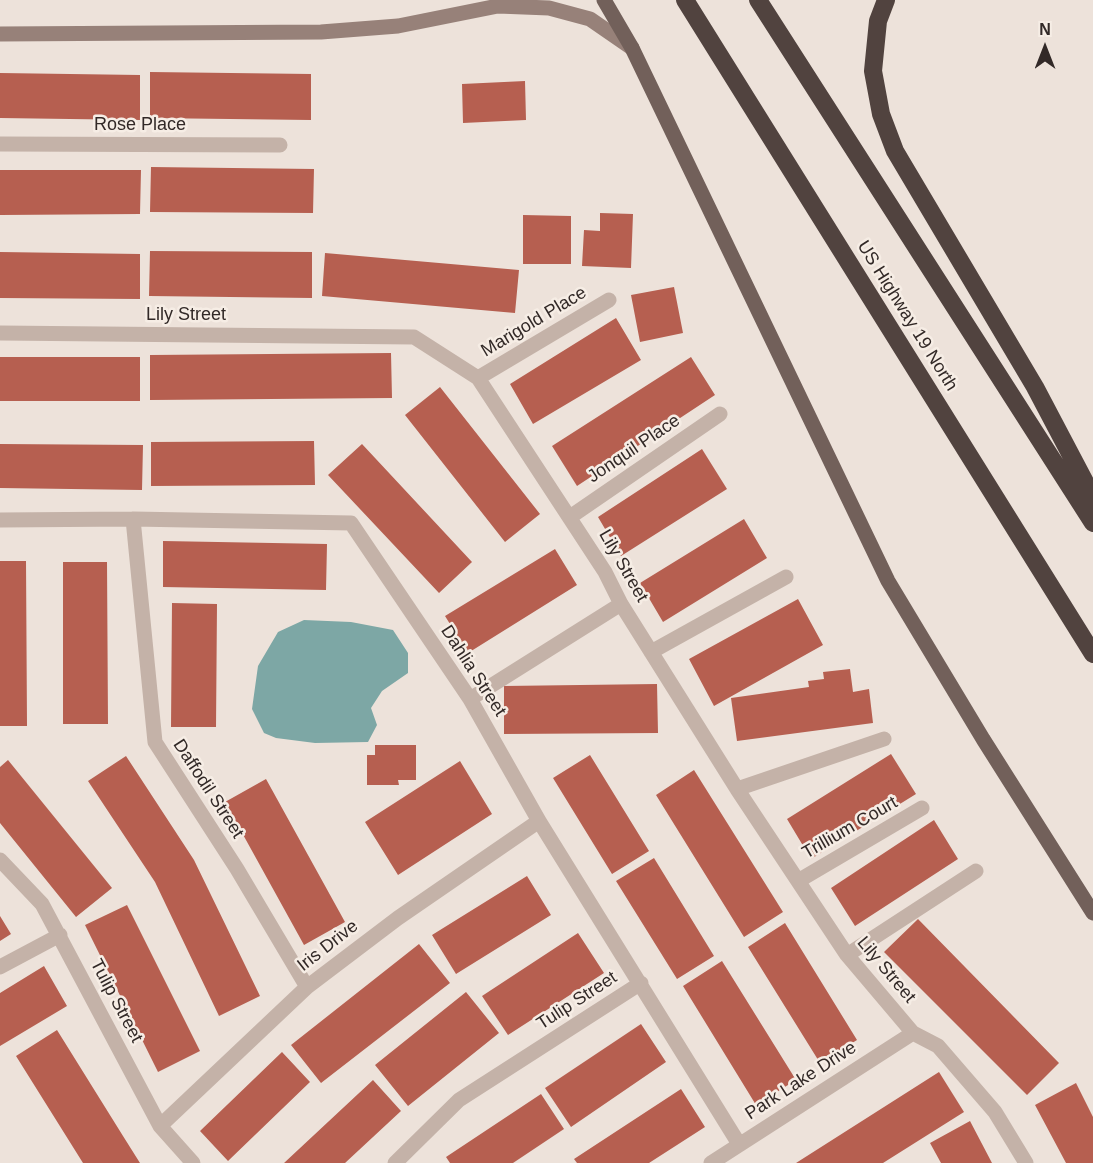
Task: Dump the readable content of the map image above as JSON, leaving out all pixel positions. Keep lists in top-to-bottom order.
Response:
{
  "streets": {
    "highway": ["US Highway 19 North"],
    "street": [
      "Rose Place",
      "Lily Street",
      "Marigold Place",
      "Jonquil Place",
      "Dahlia Street",
      "Daffodil Street",
      "Trillium Court",
      "Iris Drive",
      "Tulip Street",
      "Park Lake Drive"
    ]
  },
  "crossings": [
    ["Lily Street", "Marigold Place"],
    ["Lily Street", "Jonquil Place"],
    ["Lily Street", "Trillium Court"],
    ["Lily Street", "Park Lake Drive"],
    ["Dahlia Street", "Daffodil Street"],
    ["Dahlia Street", "Iris Drive"],
    ["Dahlia Street", "Tulip Street"],
    ["Dahlia Street", "Park Lake Drive"],
    ["Daffodil Street", "Iris Drive"],
    ["Iris Drive", "Tulip Street"]
  ],
  "north": "top"
}
